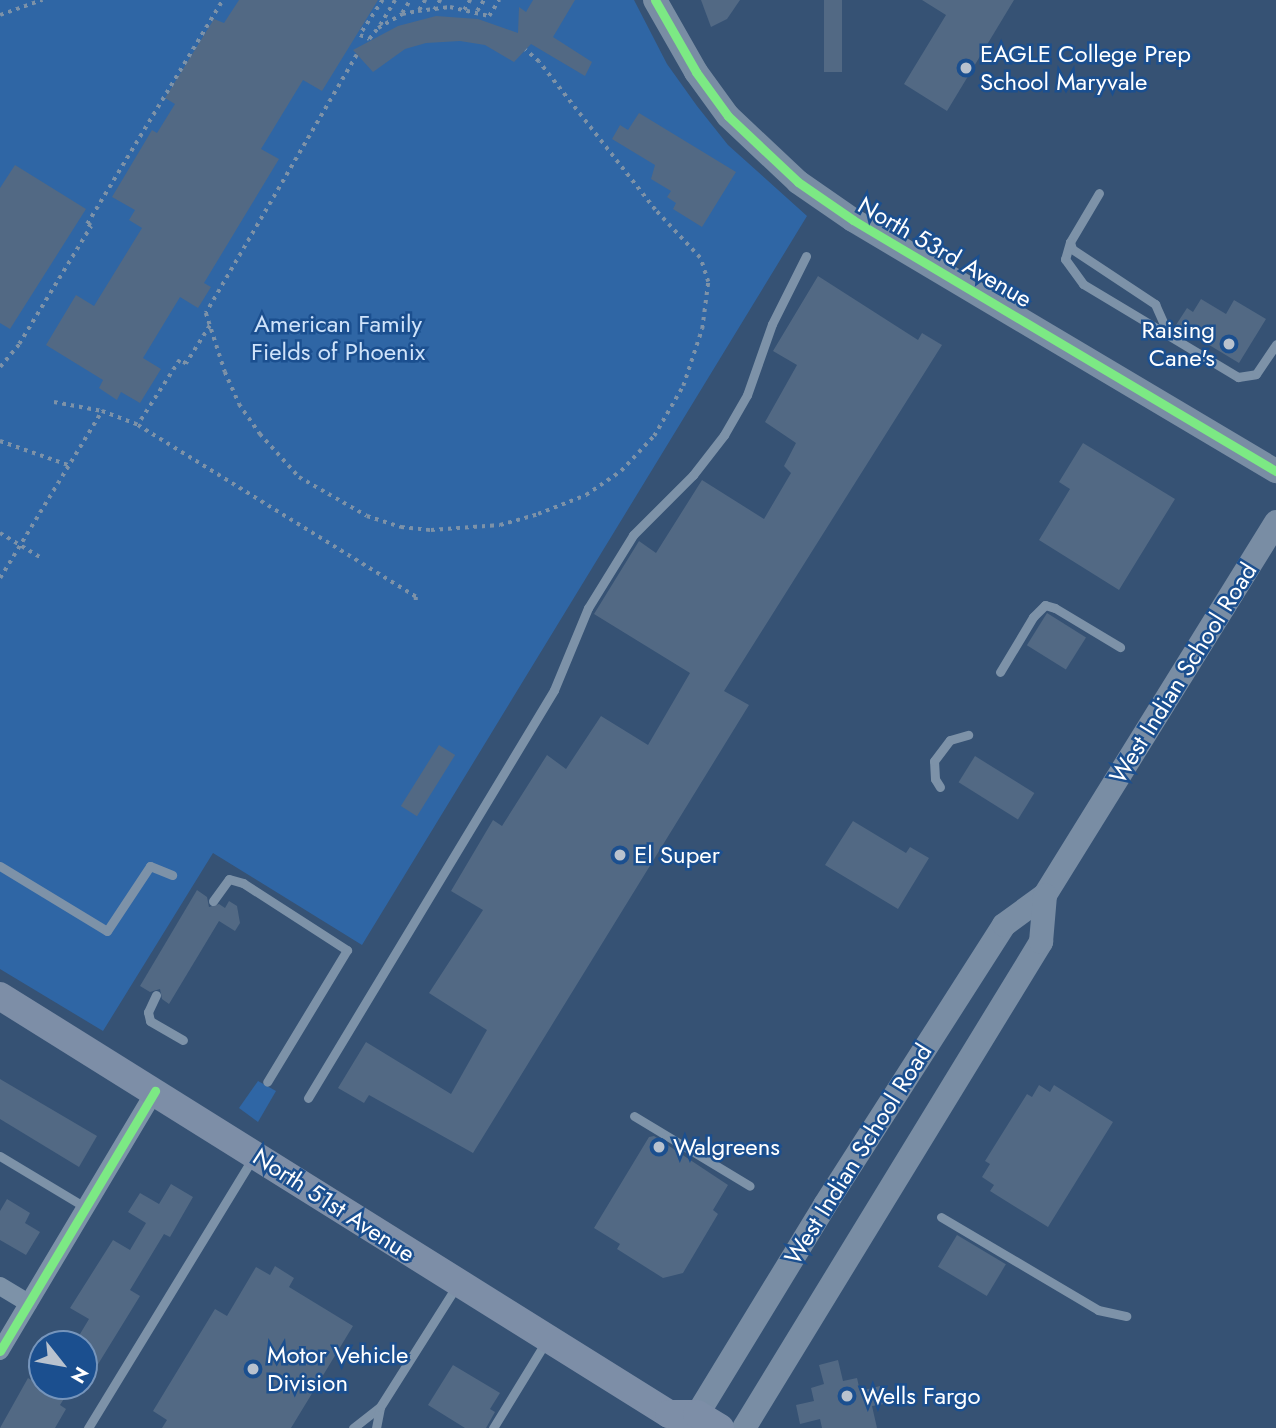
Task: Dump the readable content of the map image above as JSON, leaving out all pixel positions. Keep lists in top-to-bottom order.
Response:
{
  "streets": {
    "main road": ["North 53rd Avenue", "West Indian School Road", "North 51st Avenue"]
  },
  "crossings": [
    ["West Indian School Road", "North 51st Avenue"]
  ],
  "parks": ["American Family Fields of Phoenix"],
  "places": [
    "EAGLE College Prep School Maryvale",
    "Raising Cane's",
    "El Super",
    "Walgreens",
    "Motor Vehicle Division",
    "Wells Fargo"
  ],
  "north": "bottom right"
}
